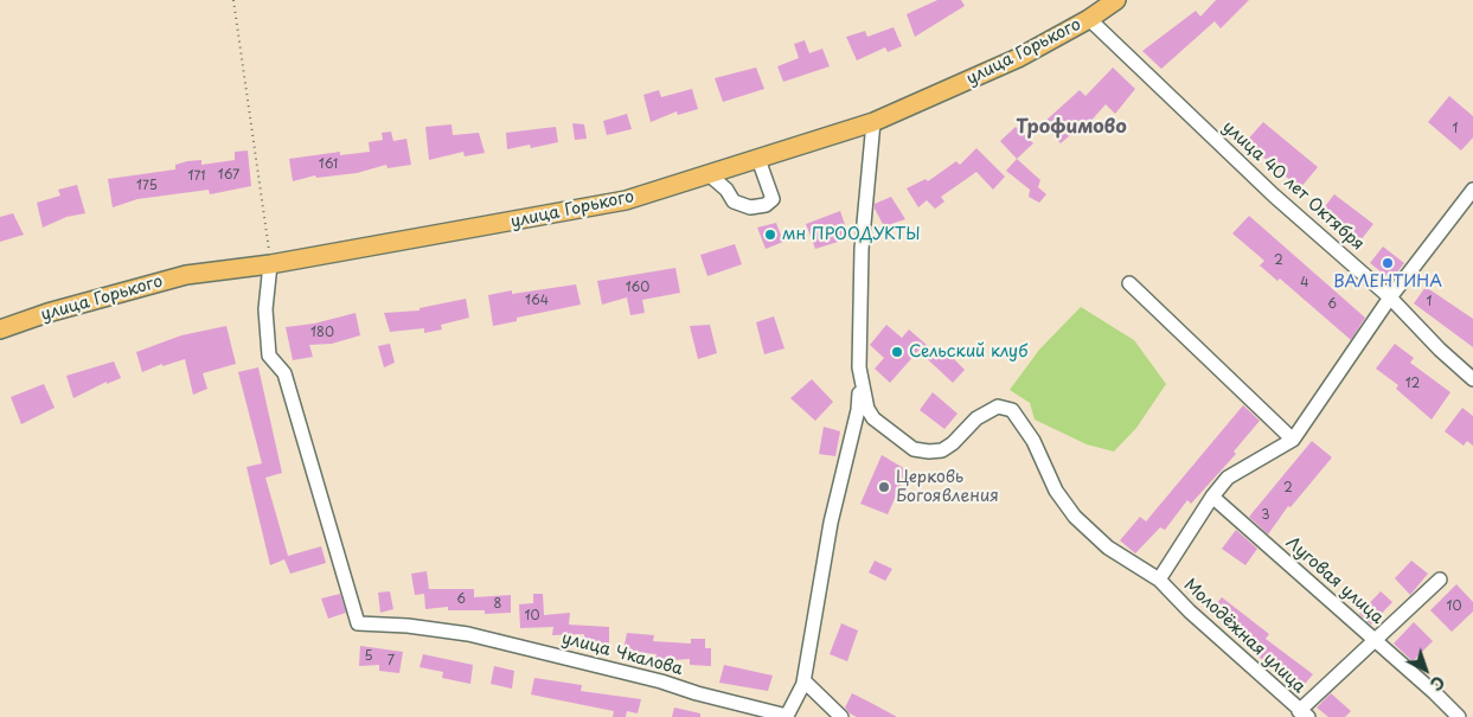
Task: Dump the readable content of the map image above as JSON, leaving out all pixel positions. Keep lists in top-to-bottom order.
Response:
{
  "streets": {
    "main road": ["улица Горького"],
    "street": [
      "улица 40 лет Октября",
      "Луговая улица",
      "Молодёжная улица",
      "улица Чкалова"
    ]
  },
  "crossings": [
    ["улица Горького", "улица 40 лет Октября"],
    ["улица Горького", "улица Чкалова"],
    ["улица 40 лет Октября", "Молодёжная улица"],
    ["Луговая улица", "Молодёжная улица"],
    ["Молодёжная улица", "улица Чкалова"]
  ],
  "districts": ["Трофимово"],
  "places": [
    "мн ПРООДУКТЫ",
    "ВАЛЕНТИНА",
    "Сельский клуб",
    "Церковь Богоявления"
  ],
  "house_numbers": [
    "1",
    "161",
    "167",
    "171",
    "175",
    "2",
    "4",
    "160",
    "164",
    "1",
    "6",
    "180",
    "12",
    "2",
    "3",
    "6",
    "8",
    "10",
    "10",
    "5",
    "7"
  ],
  "north": "bottom right"
}
